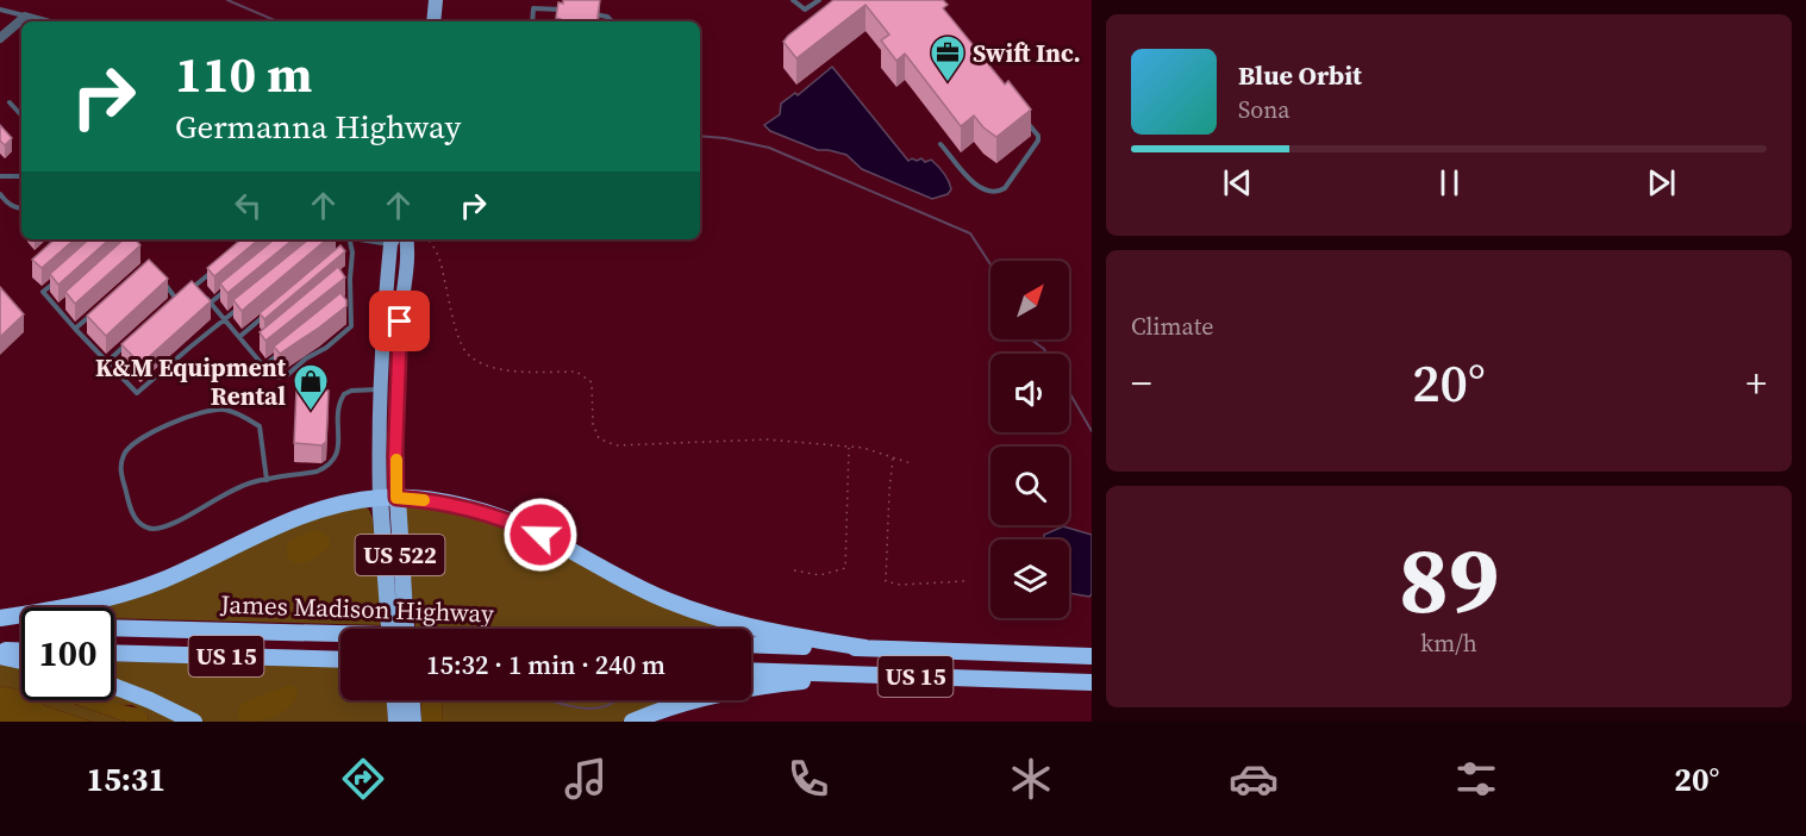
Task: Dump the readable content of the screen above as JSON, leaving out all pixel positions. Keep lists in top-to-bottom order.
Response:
{
  "streets": {
    "highway": ["US 522", "James Madison Highway", "US 15"]
  },
  "places": {
    "office": ["Swift Inc."],
    "shop": ["K&M Equipment Rental"]
  },
  "north": "top right",
  "page": {
    "turn": ["110 m", "Germanna Highway"],
    "song": ["Blue Orbit", "Sona"],
    "tile": [
      "Climate",
      ["89", "km/h"]
    ],
    "heat": ["−", "20°", "+"],
    "limit": "100",
    "trip": "15:32 · 1 min · 240 m",
    "tabs": ["15:31", "20°"]
  }
}
